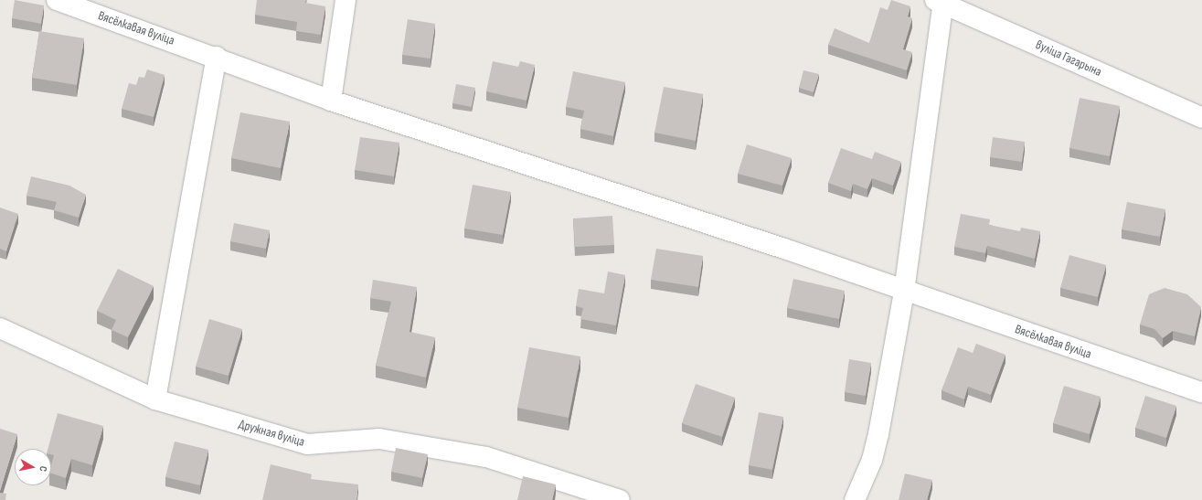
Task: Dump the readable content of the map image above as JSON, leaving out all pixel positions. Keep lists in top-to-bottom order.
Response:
{
  "streets": {
    "street": ["Вясёлкавая вуліца", "вуліца Гагарына", "Дружная вуліца"]
  },
  "north": "right"
}
